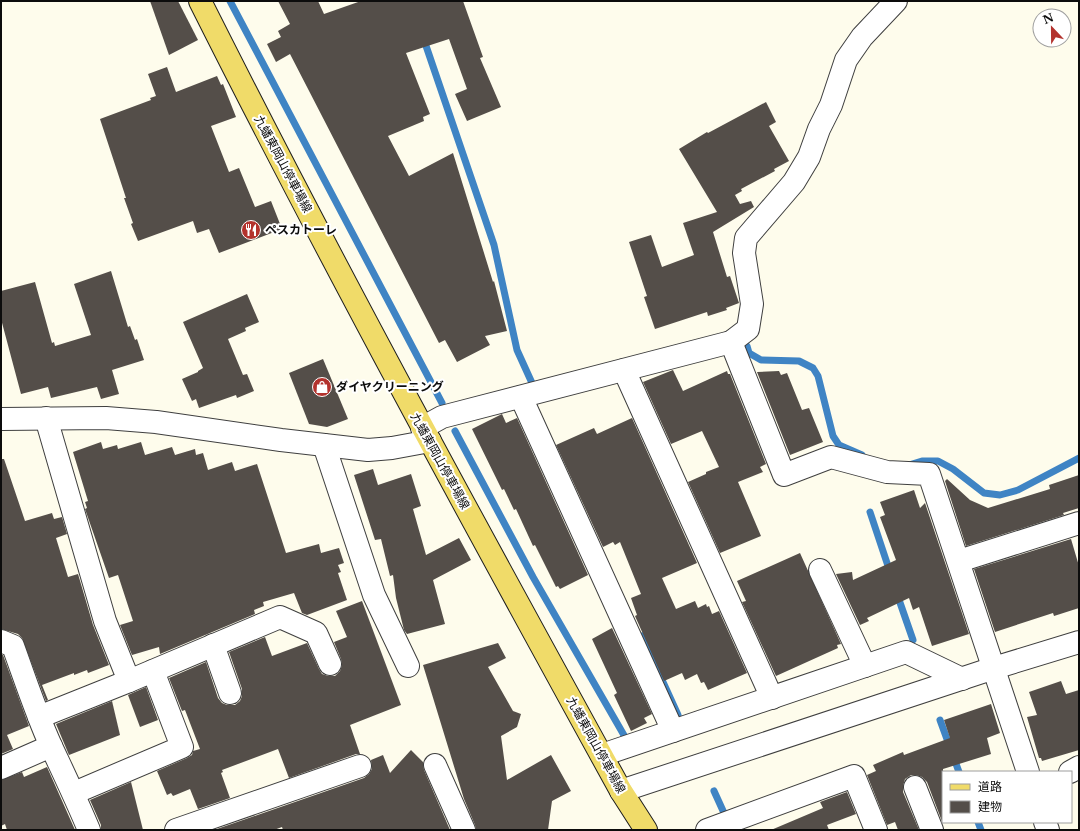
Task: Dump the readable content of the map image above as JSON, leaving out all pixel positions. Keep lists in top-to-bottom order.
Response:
{
  "streets": {
    "main road": ["九蟠東岡山停車場線"]
  },
  "places": {
    "restaurant": ["ペスカトーレ"],
    "shop": ["ダイヤクリーニング"]
  },
  "legend": ["道路", "建物"],
  "north": "top"
}
